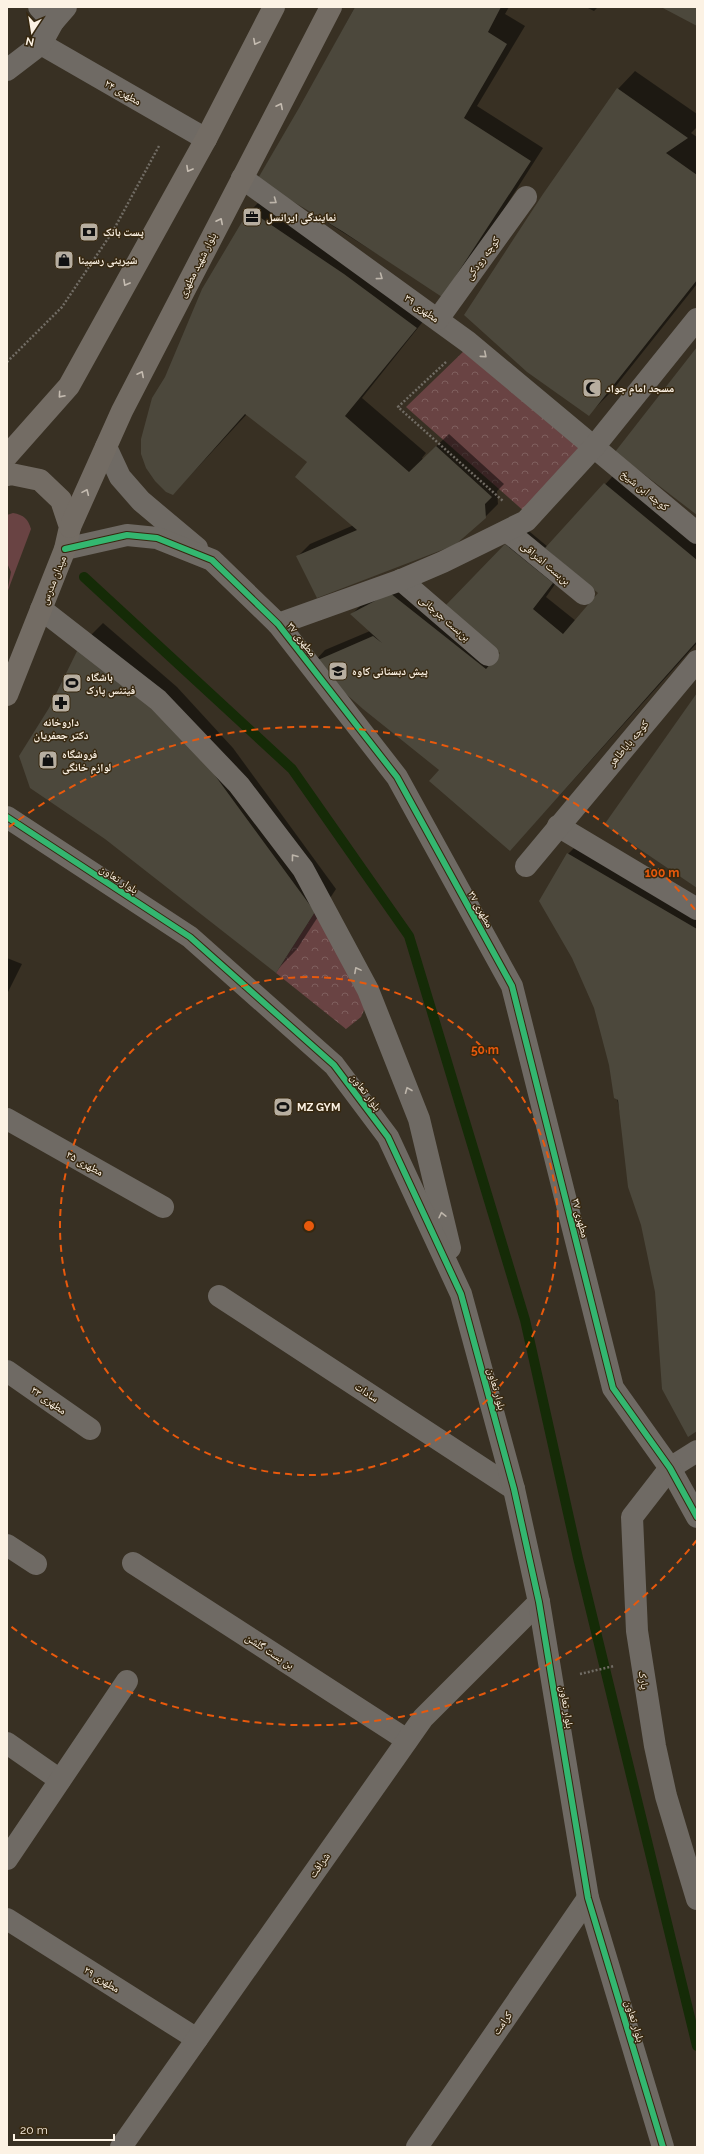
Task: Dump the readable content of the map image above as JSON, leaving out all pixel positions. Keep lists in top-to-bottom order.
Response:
{
  "streets": {
    "main road": ["بلوار شهید مطهری", "میدان مدرس"],
    "street": [
      "مطهری ۲۴",
      "کوچه رودکی",
      "مطهری ۳۹",
      "کوچه ابن شیخ",
      "بن‌بست اشراقی",
      "بن‌بست جرجانی",
      "مطهری ۳۷",
      "کوچه باباطاهر",
      "بلوار تعاون",
      "مطهری ۳۵",
      "سادات",
      "مطهری ۳۳",
      "بن بست گلشن",
      "پارک",
      "شرافت",
      "مطهری ۲۹",
      "کرامت"
    ]
  },
  "crossings": [
    ["کوچه رودکی", "مطهری ۳۹"],
    ["بلوار شهید مطهری", "مطهری ۳۹"],
    ["بلوار شهید مطهری", "میدان مدرس"],
    ["مطهری ۳۹", "کوچه ابن شیخ"],
    ["میدان مدرس", "مطهری ۳۷"],
    ["مطهری ۳۷", "پارک"],
    ["بلوار تعاون", "سادات"],
    ["بلوار تعاون", "شرافت"],
    ["بلوار تعاون", "کرامت"],
    ["بن بست گلشن", "شرافت"],
    ["شرافت", "مطهری ۲۹"]
  ],
  "one_way": ["مطهری ۳۹"],
  "places": {
    "office": ["نمایندگی ایرانسل"],
    "bank": ["پست بانک"],
    "shop": ["شیرینی رسپینا", "فروشگاه لوازم خانگی"],
    "mosque": ["مسجد امام جواد"],
    "school or university": ["پیش دبستانی کاوه"],
    "sports": ["باشگاه فیتنس پارک", "MZ GYM"],
    "pharmacy": ["داروخانه دکتر جعفریان"]
  },
  "scale_bar": "20 m",
  "north": "bottom",
  "rings": ["100 m", "50 m"]
}
